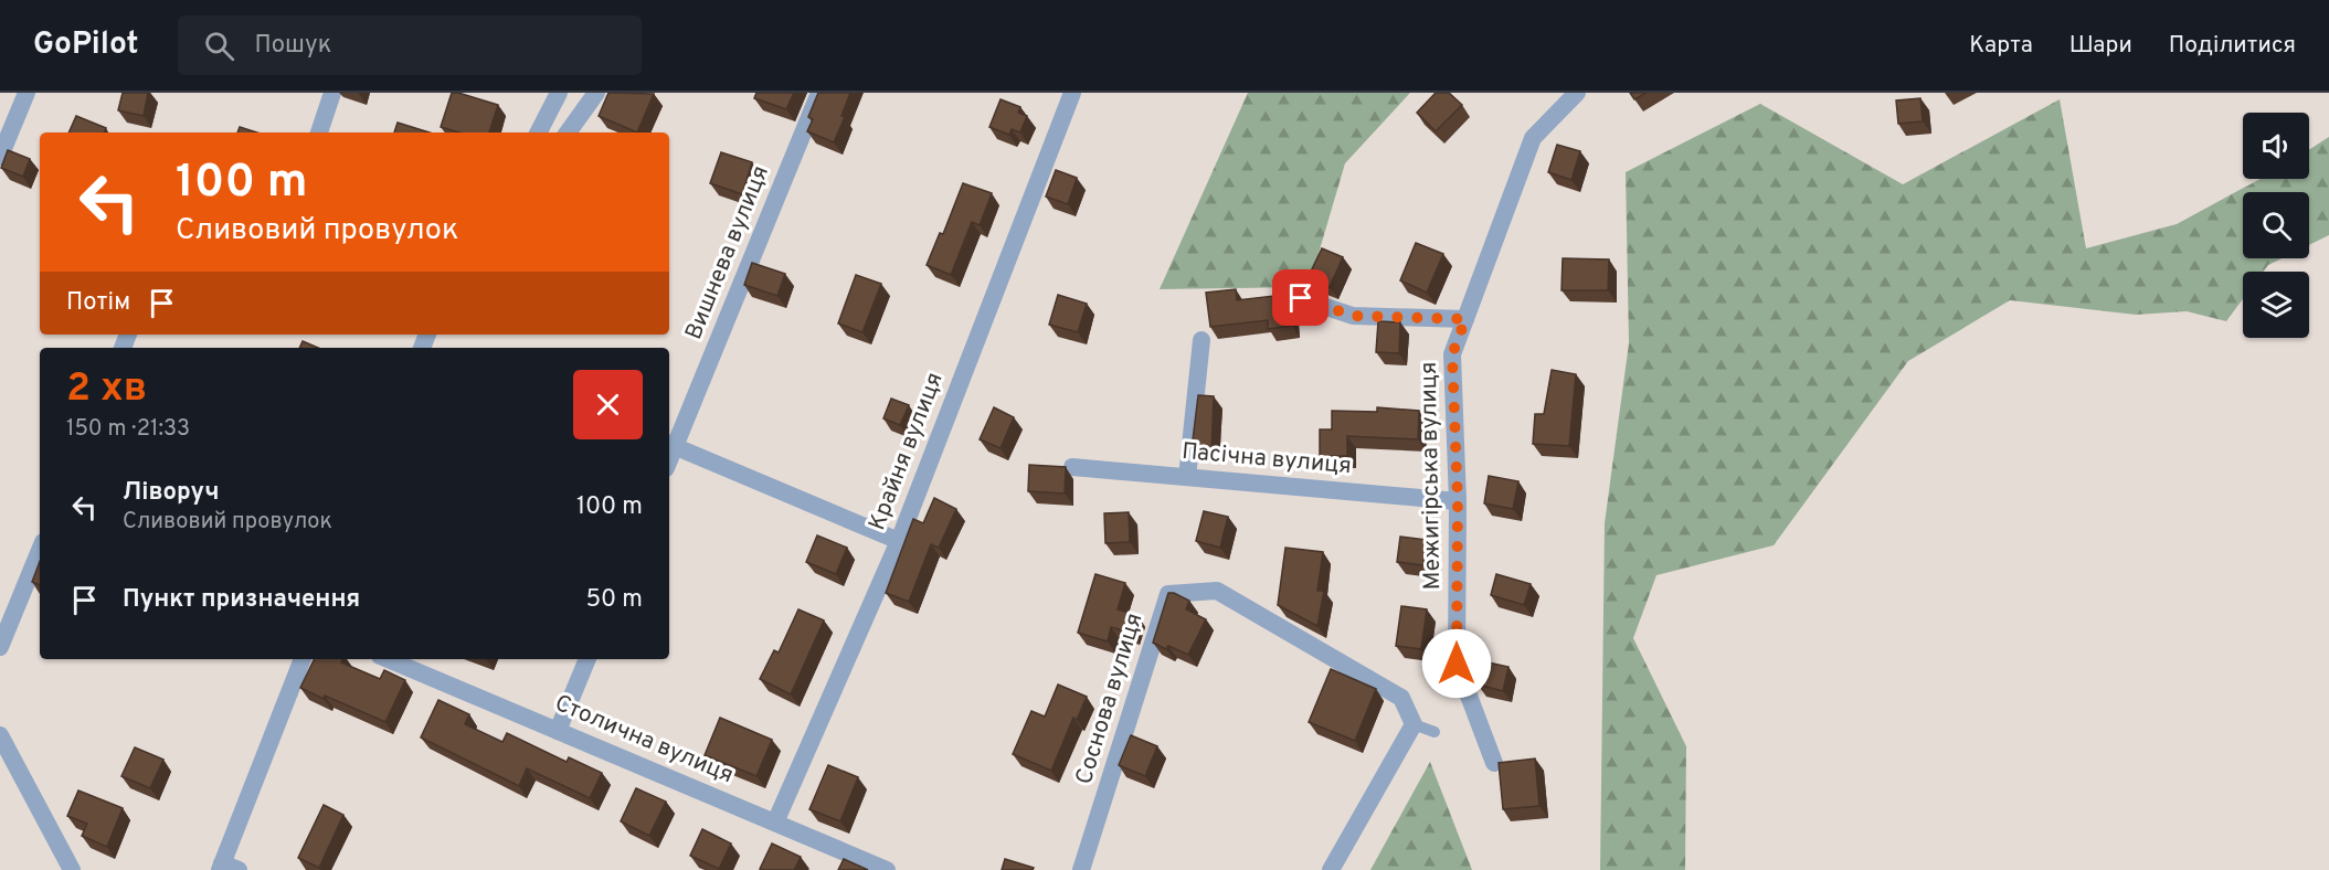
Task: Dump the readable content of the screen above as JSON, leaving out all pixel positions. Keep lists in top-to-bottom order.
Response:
{
  "streets": {
    "street": [
      "Вишнева вулиця",
      "Крайня вулиця",
      "Пасічна вулиця",
      "Межигірська вулиця",
      "Соснова вулиця",
      "Столична вулиця"
    ]
  },
  "crossings": [
    ["Крайня вулиця", "Столична вулиця"],
    ["Пасічна вулиця", "Межигірська вулиця"]
  ],
  "page": {
    "header": "GoPilot",
    "search": "Пошук",
    "nav": ["Карта", "Шари", "Поділитися"],
    "turn": ["100 m", "Сливовий провулок"],
    "then": "Потім",
    "heading": ["2 хв", "150 m · 21:33"],
    "list": [
      {
        "name": "Ліворуч",
        "note": "Сливовий провулок",
        "value": "100 m"
      },
      {
        "name": "Пункт призначення",
        "value": "50 m"
      }
    ]
  }
}
